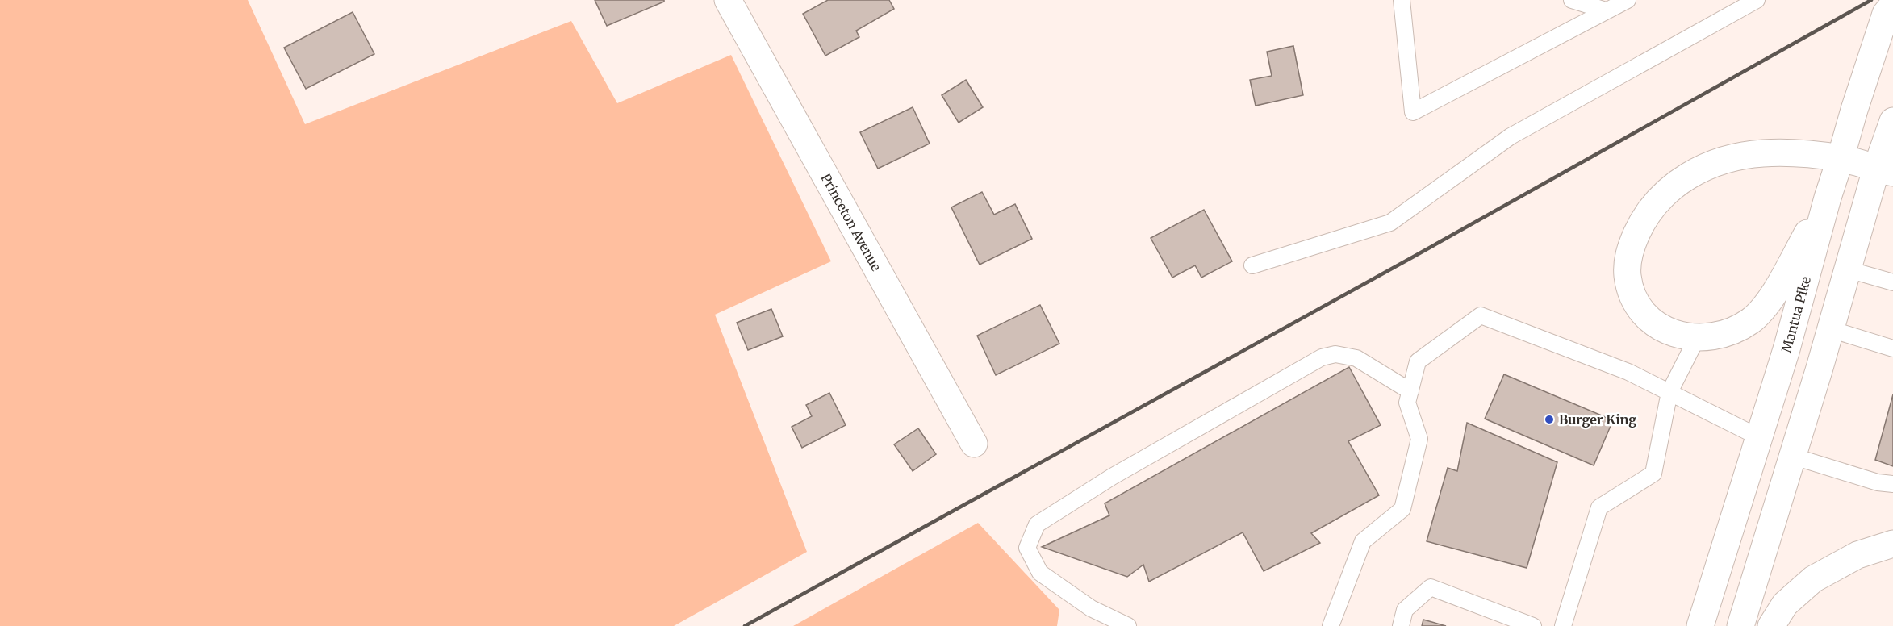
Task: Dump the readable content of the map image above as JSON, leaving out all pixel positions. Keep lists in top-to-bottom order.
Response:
{
  "streets": {
    "main road": ["Princeton Avenue", "Mantua Pike"]
  },
  "places": ["Burger King"]
}
